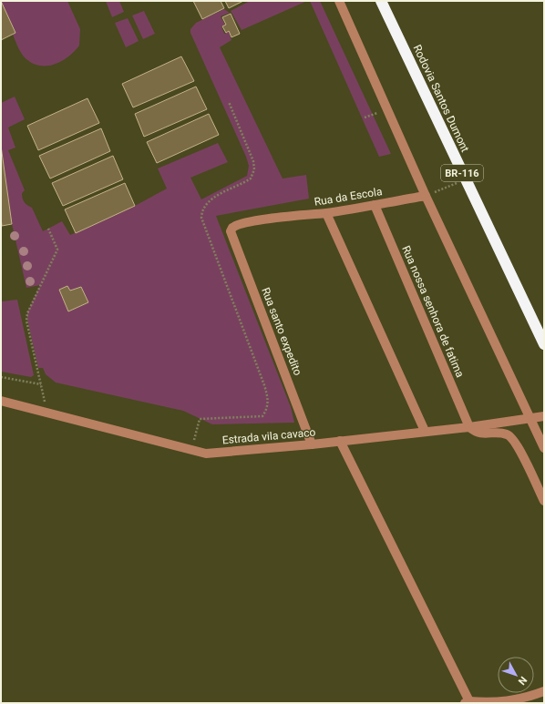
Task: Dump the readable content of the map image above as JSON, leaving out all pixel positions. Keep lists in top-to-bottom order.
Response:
{
  "streets": {
    "highway": ["Rodovia Santos Dumont", "BR-116"],
    "street": [
      "Rua da Escola",
      "Rua nossa senhora de fatima",
      "Rua santo expedito",
      "Estrada vila cavaco"
    ]
  },
  "crossings": [
    ["Rua da Escola", "Rua nossa senhora de fatima"],
    ["Rua da Escola", "Rua santo expedito"],
    ["Rua nossa senhora de fatima", "Estrada vila cavaco"],
    ["Rua santo expedito", "Estrada vila cavaco"]
  ],
  "north": "bottom right"
}
